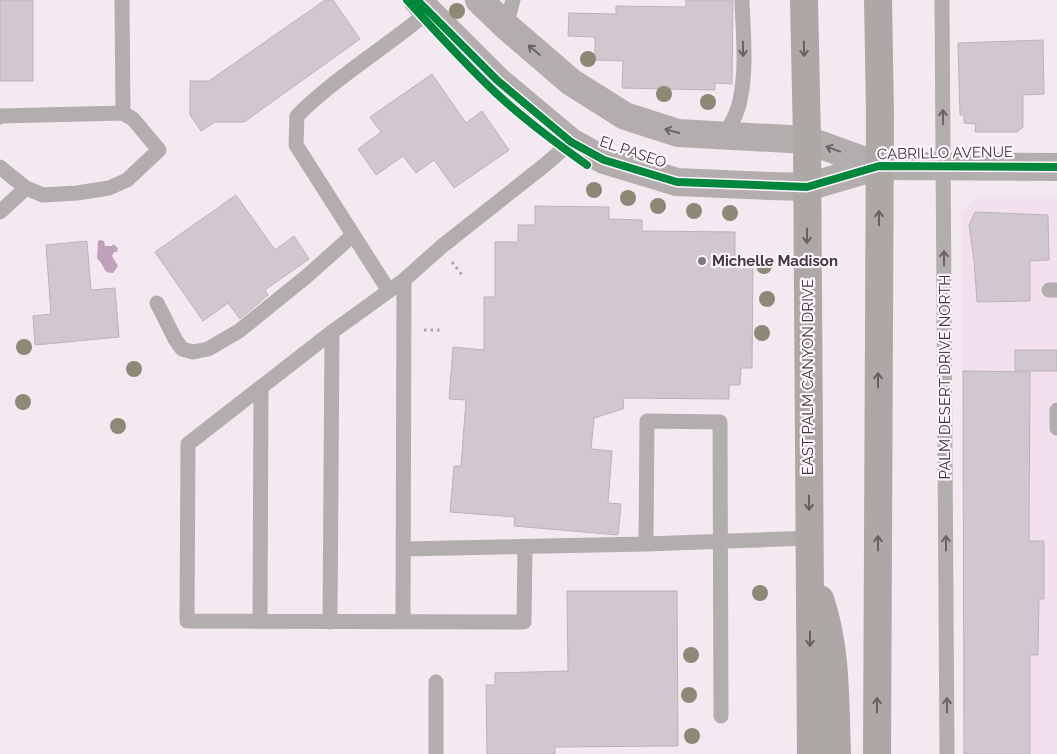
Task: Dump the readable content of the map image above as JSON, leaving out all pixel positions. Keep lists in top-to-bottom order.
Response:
{
  "streets": {
    "main road": ["EAST PALM CANYON DRIVE"],
    "street": ["EL PASEO", "CABRILLO AVENUE"],
    "lane": ["PALM DESERT DRIVE NORTH"]
  },
  "crossings": [
    ["EL PASEO", "CABRILLO AVENUE"],
    ["EL PASEO", "EAST PALM CANYON DRIVE"],
    ["CABRILLO AVENUE", "EAST PALM CANYON DRIVE"],
    ["CABRILLO AVENUE", "PALM DESERT DRIVE NORTH"]
  ],
  "one_way": ["PALM DESERT DRIVE NORTH"],
  "places": ["Michelle Madison"]
}
